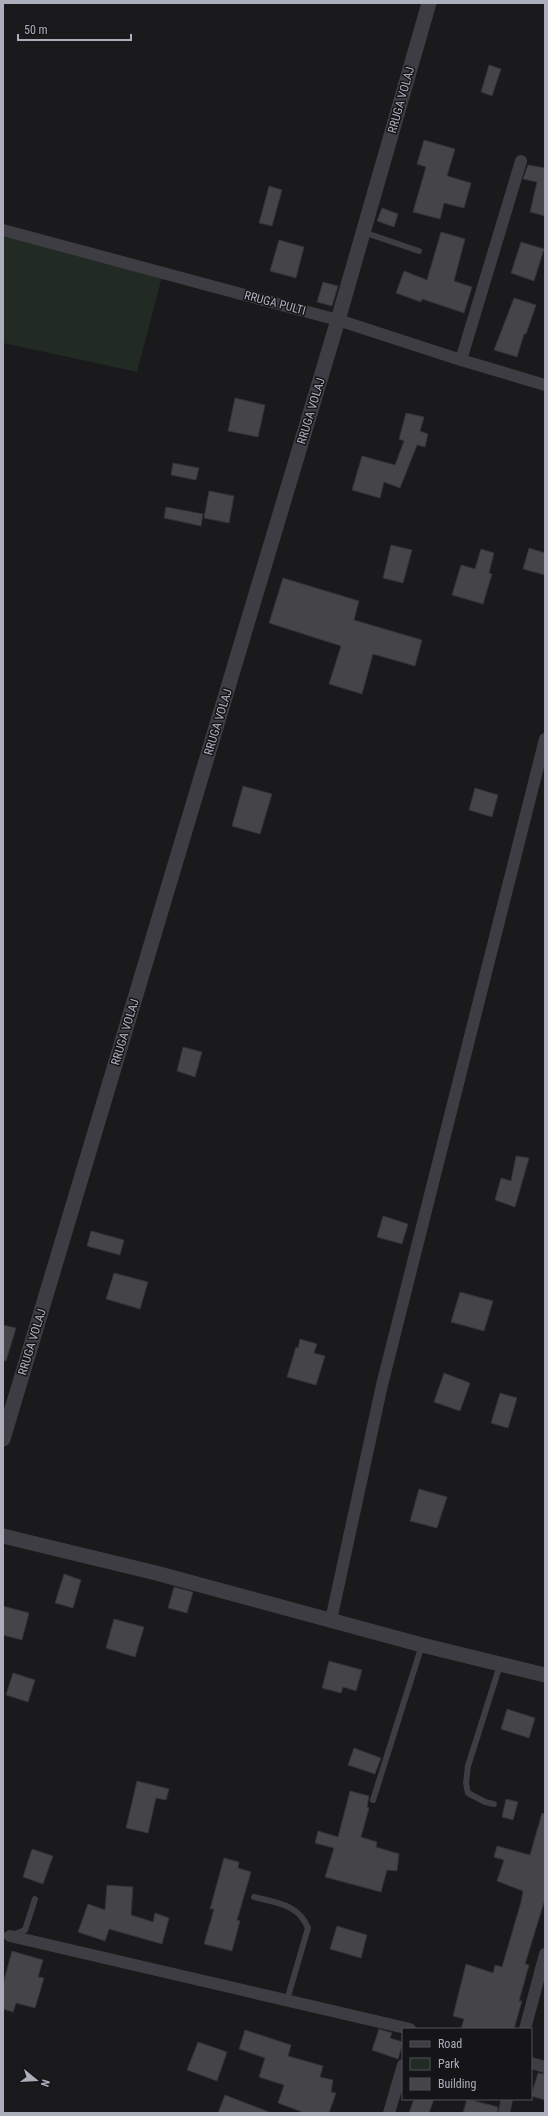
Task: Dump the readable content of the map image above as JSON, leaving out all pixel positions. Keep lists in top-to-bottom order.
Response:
{
  "streets": {
    "street": ["RRUGA VOLAJ", "RRUGA PULTI"]
  },
  "crossings": [
    ["RRUGA VOLAJ", "RRUGA PULTI"]
  ],
  "legend": ["Road", "Park", "Building"],
  "scale_bar": "50 m",
  "north": "right"
}
